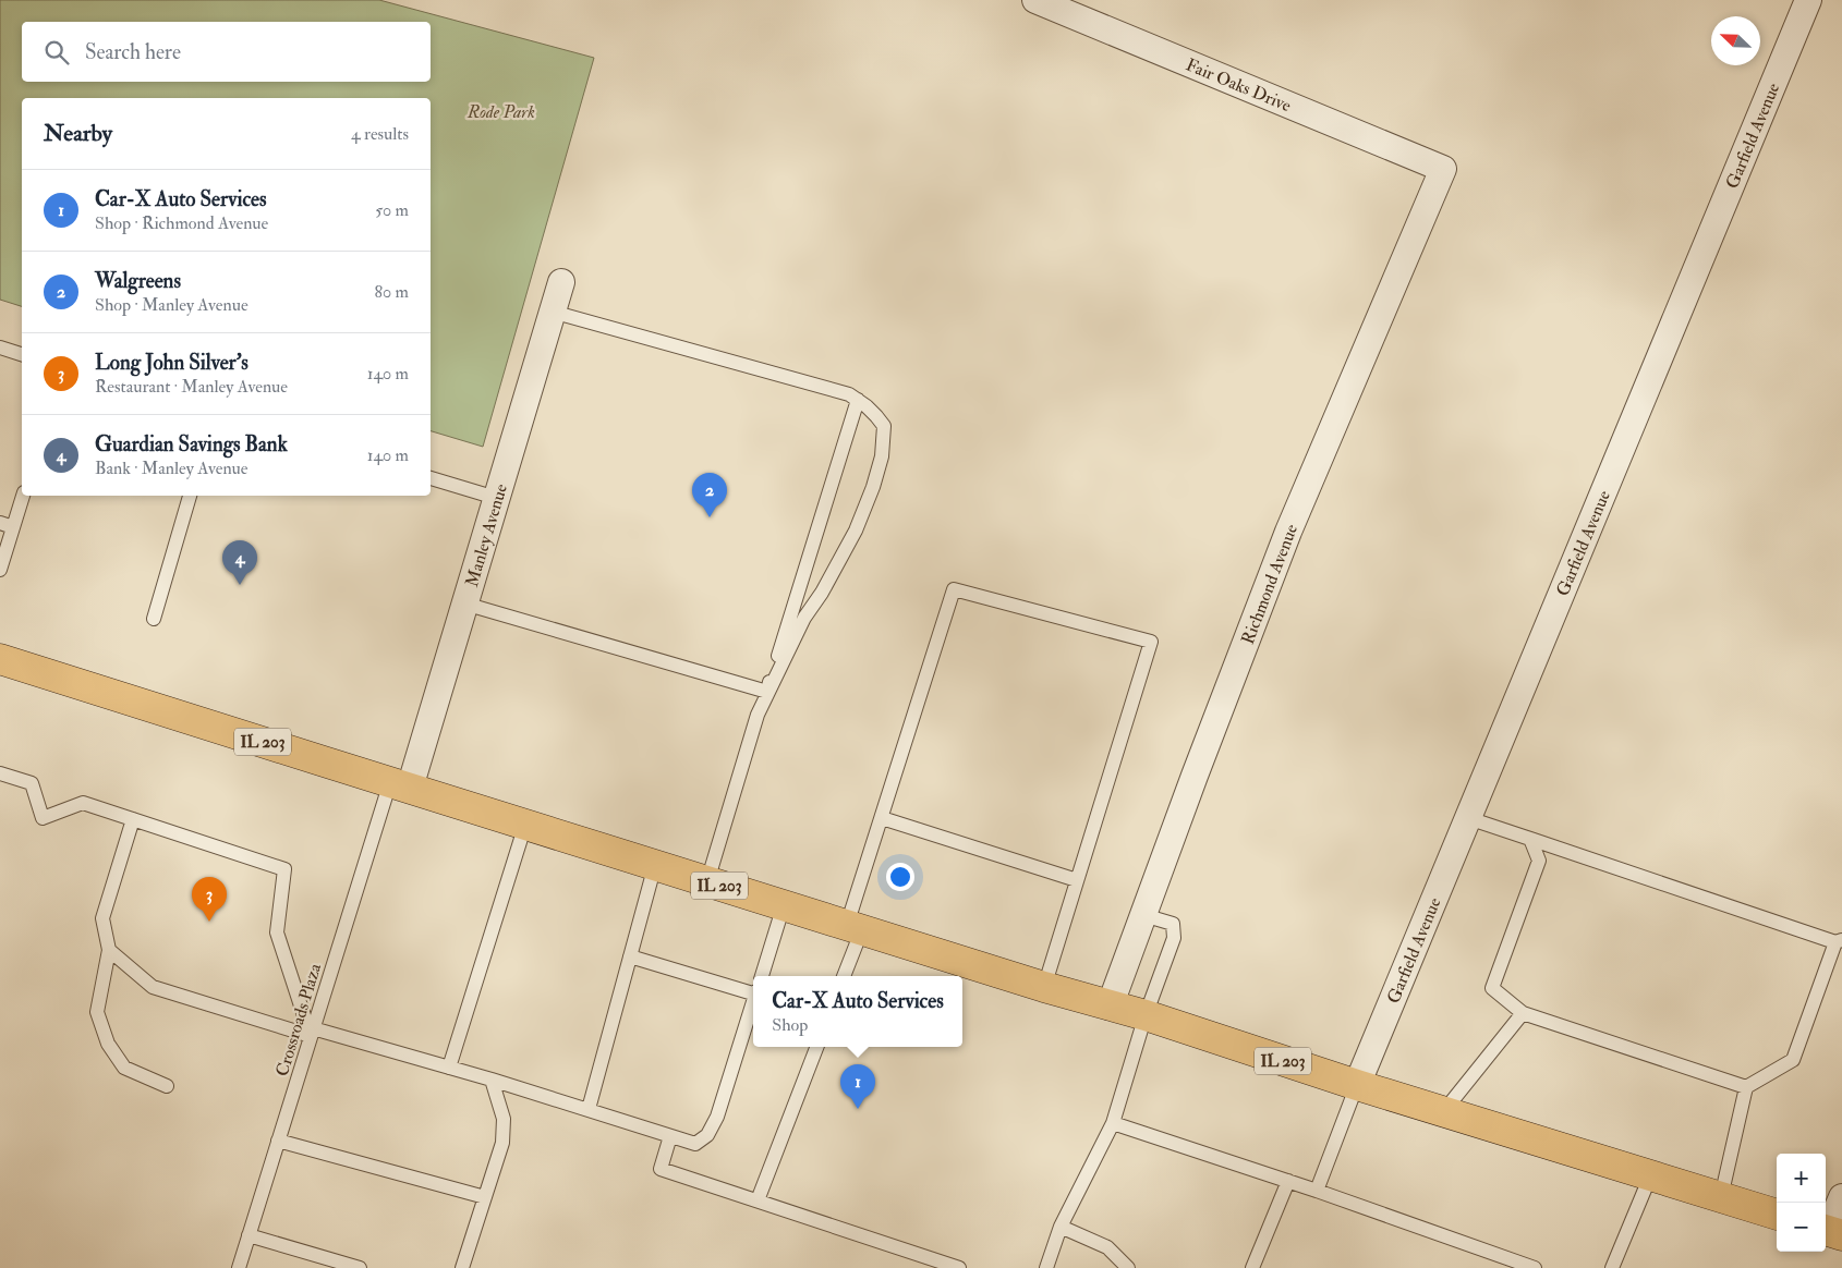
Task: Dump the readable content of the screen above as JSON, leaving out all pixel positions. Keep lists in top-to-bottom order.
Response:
{
  "streets": {
    "main road": ["IL 203"],
    "street": [
      "Fair Oaks Drive",
      "Garfield Avenue",
      "Manley Avenue",
      "Richmond Avenue"
    ],
    "lane": ["Crossroads Plaza"]
  },
  "crossings": [
    ["Fair Oaks Drive", "Richmond Avenue"],
    ["Garfield Avenue", "IL 203"],
    ["Manley Avenue", "IL 203"],
    ["Manley Avenue", "Crossroads Plaza"],
    ["Richmond Avenue", "IL 203"],
    ["IL 203", "Crossroads Plaza"]
  ],
  "parks": ["Rode Park"],
  "north": "top left",
  "page": {
    "search": "Search here",
    "heading": ["Nearby", "4 results"],
    "list": [
      {
        "mark": "1",
        "name": "Car-X Auto Services",
        "note": "Shop · Richmond Avenue",
        "value": "50 m"
      },
      {
        "mark": "2",
        "name": "Walgreens",
        "note": "Shop · Manley Avenue",
        "value": "80 m"
      },
      {
        "mark": "3",
        "name": "Long John Silver's",
        "note": "Restaurant · Manley Avenue",
        "value": "140 m"
      },
      {
        "mark": "4",
        "name": "Guardian Savings Bank",
        "note": "Bank · Manley Avenue",
        "value": "140 m"
      }
    ],
    "pins": [
      "2",
      "4",
      "3",
      "1"
    ],
    "popup": ["Car-X Auto Services", "Shop"],
    "map_buttons": ["+", "−"]
  }
}
